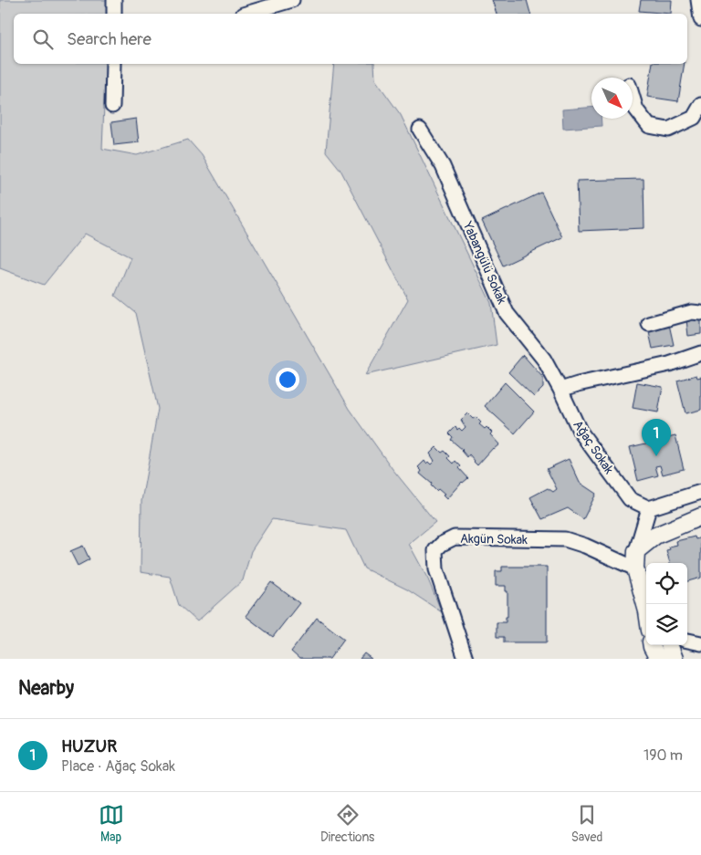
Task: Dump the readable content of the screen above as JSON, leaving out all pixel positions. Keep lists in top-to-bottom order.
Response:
{
  "streets": {
    "street": ["Yabangülü Sokak", "Ağaç Sokak", "Akgün Sokak"]
  },
  "crossings": [
    ["Yabangülü Sokak", "Ağaç Sokak"]
  ],
  "north": "bottom right",
  "page": {
    "search": "Search here",
    "pins": "1",
    "heading": "Nearby",
    "list": [
      {
        "mark": "1",
        "name": "HUZUR",
        "note": "Place · Ağaç Sokak",
        "value": "190 m"
      }
    ],
    "nav": ["Map", "Directions", "Saved"]
  }
}
